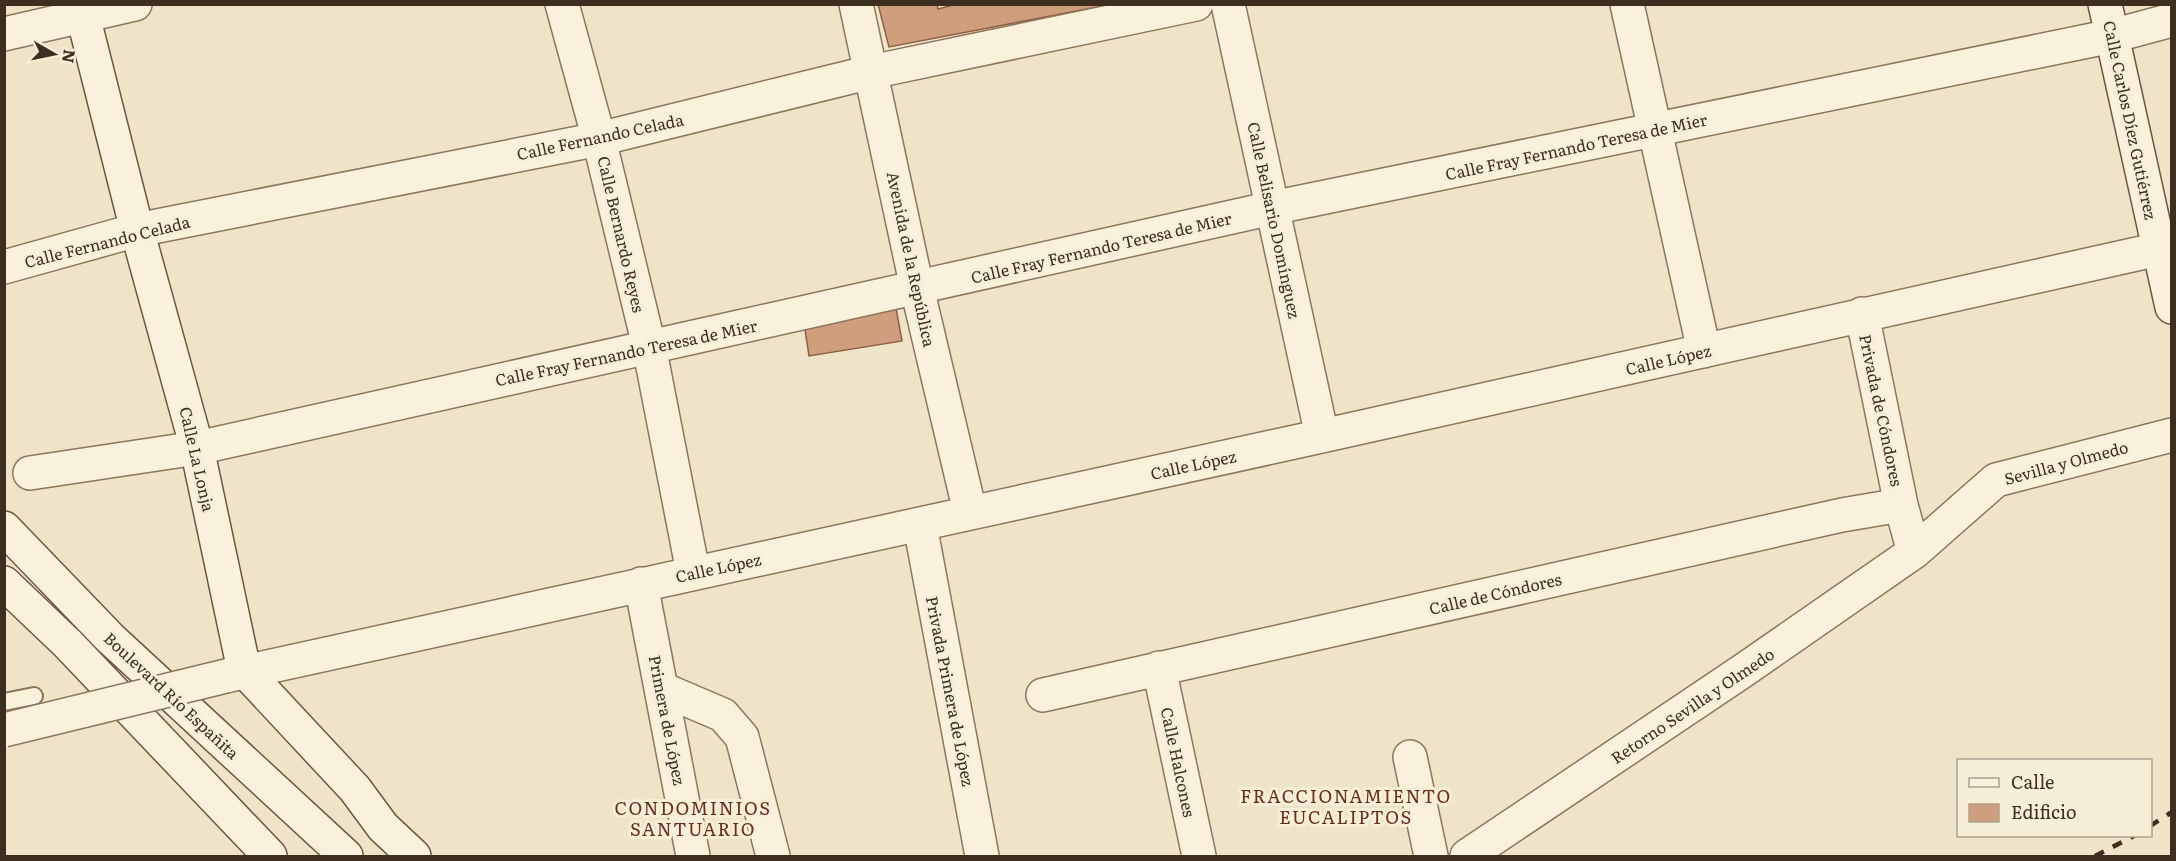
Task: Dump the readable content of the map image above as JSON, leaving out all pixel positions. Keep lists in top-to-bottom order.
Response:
{
  "streets": {
    "street": [
      "Calle Carlos Díez Gutiérrez",
      "Calle Fernando Celada",
      "Calle Fray Fernando Teresa de Mier",
      "Calle Belisario Domínguez",
      "Calle Bernardo Reyes",
      "Avenida de la República",
      "Calle López",
      "Privada de Cóndores",
      "Calle La Lonja",
      "Sevilla y Olmedo",
      "Calle de Cóndores",
      "Privada Primera de López",
      "Boulevard Río Españita",
      "Retorno Sevilla y Olmedo",
      "Primera de López",
      "Calle Halcones"
    ]
  },
  "crossings": [
    ["Calle Carlos Díez Gutiérrez", "Calle Fray Fernando Teresa de Mier"],
    ["Calle Carlos Díez Gutiérrez", "Calle López"],
    ["Calle Fernando Celada", "Calle Bernardo Reyes"],
    ["Calle Fernando Celada", "Avenida de la República"],
    ["Calle Fernando Celada", "Calle La Lonja"],
    ["Calle Fray Fernando Teresa de Mier", "Calle Belisario Domínguez"],
    ["Calle Fray Fernando Teresa de Mier", "Calle Bernardo Reyes"],
    ["Calle Fray Fernando Teresa de Mier", "Avenida de la República"],
    ["Calle Fray Fernando Teresa de Mier", "Calle La Lonja"],
    ["Calle Belisario Domínguez", "Calle López"],
    ["Calle Bernardo Reyes", "Calle López"],
    ["Avenida de la República", "Calle López"],
    ["Calle López", "Privada de Cóndores"],
    ["Calle López", "Calle La Lonja"],
    ["Calle López", "Privada Primera de López"],
    ["Calle López", "Primera de López"],
    ["Privada de Cóndores", "Calle de Cóndores"],
    ["Sevilla y Olmedo", "Retorno Sevilla y Olmedo"],
    ["Calle de Cóndores", "Calle Halcones"]
  ],
  "districts": ["FRACCIONAMIENTO EUCALIPTOS", "CONDOMINIOS SANTUARIO"],
  "legend": ["Calle", "Edificio"],
  "north": "right"
}
